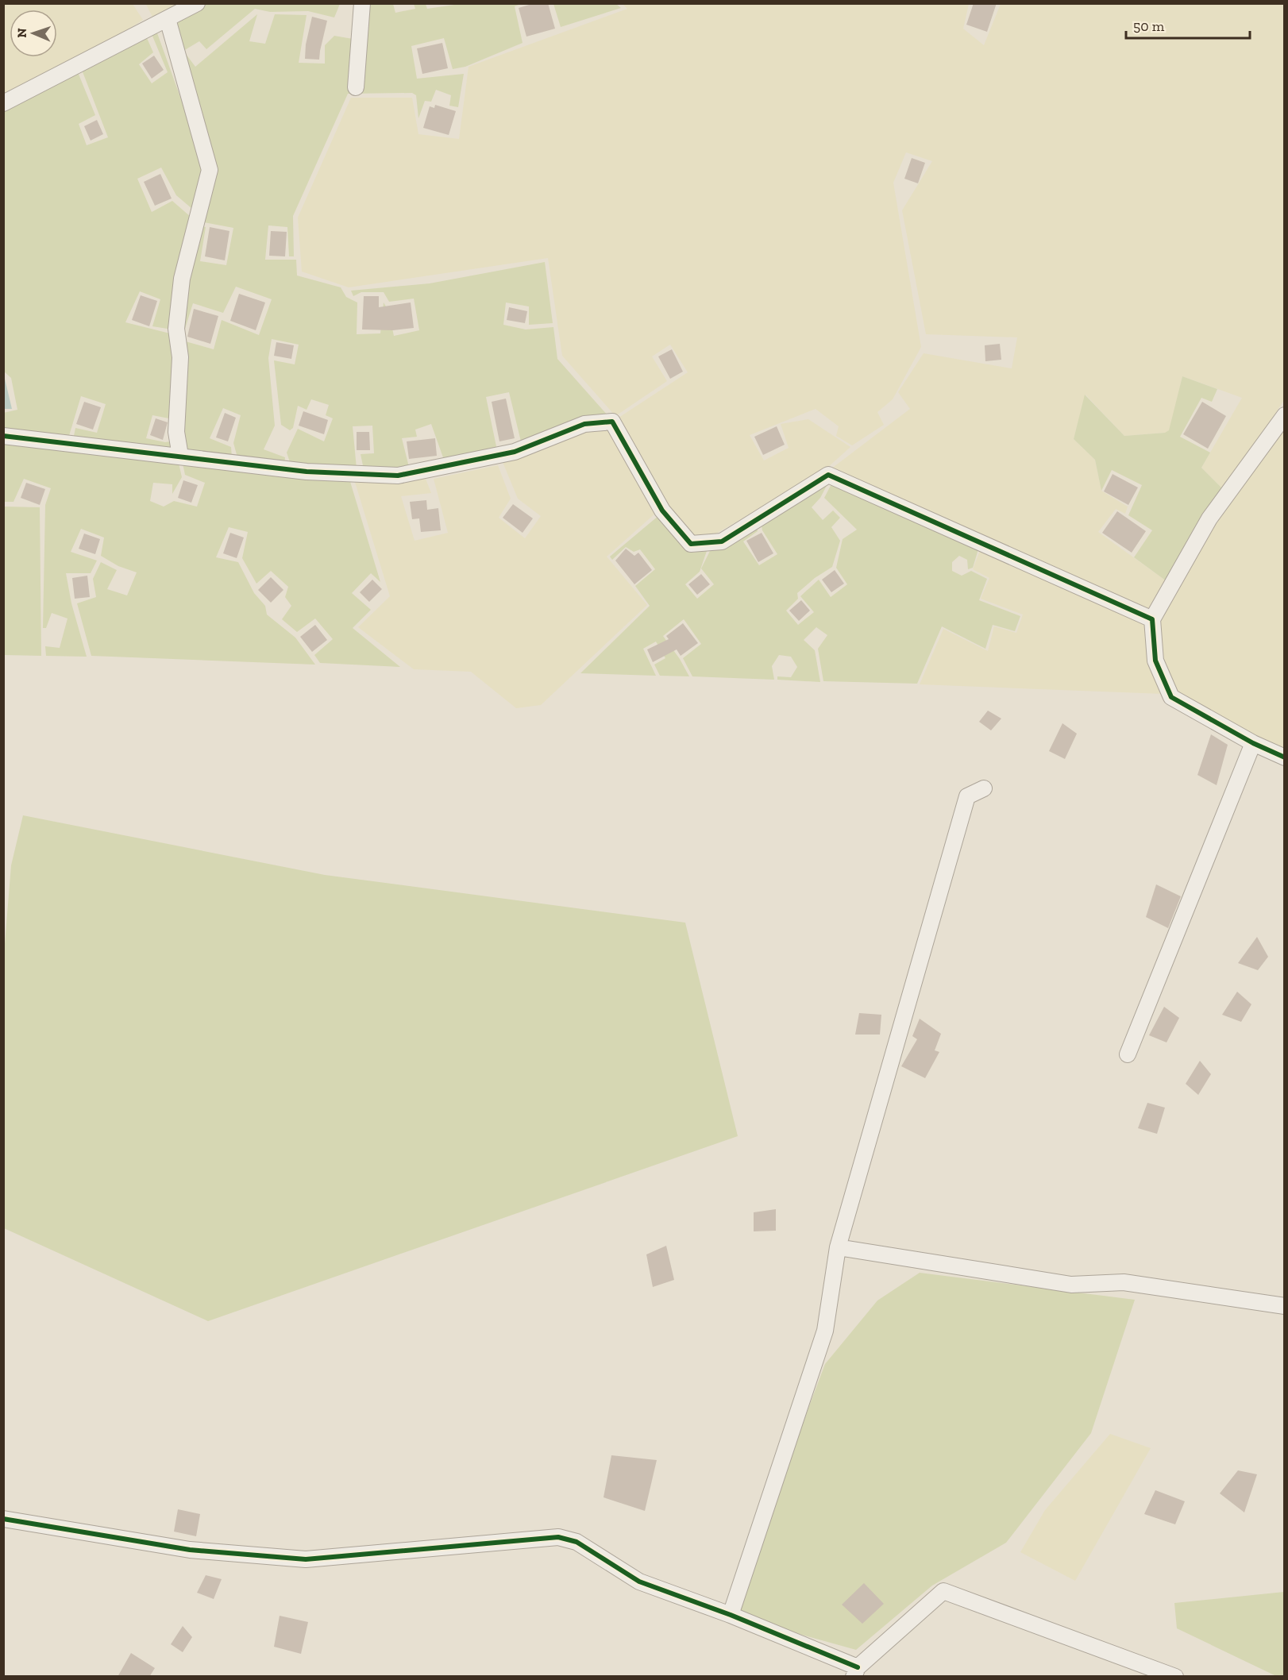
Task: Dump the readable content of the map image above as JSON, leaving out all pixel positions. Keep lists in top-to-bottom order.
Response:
{
  "scale_bar": "50 m",
  "north": "left"
}
